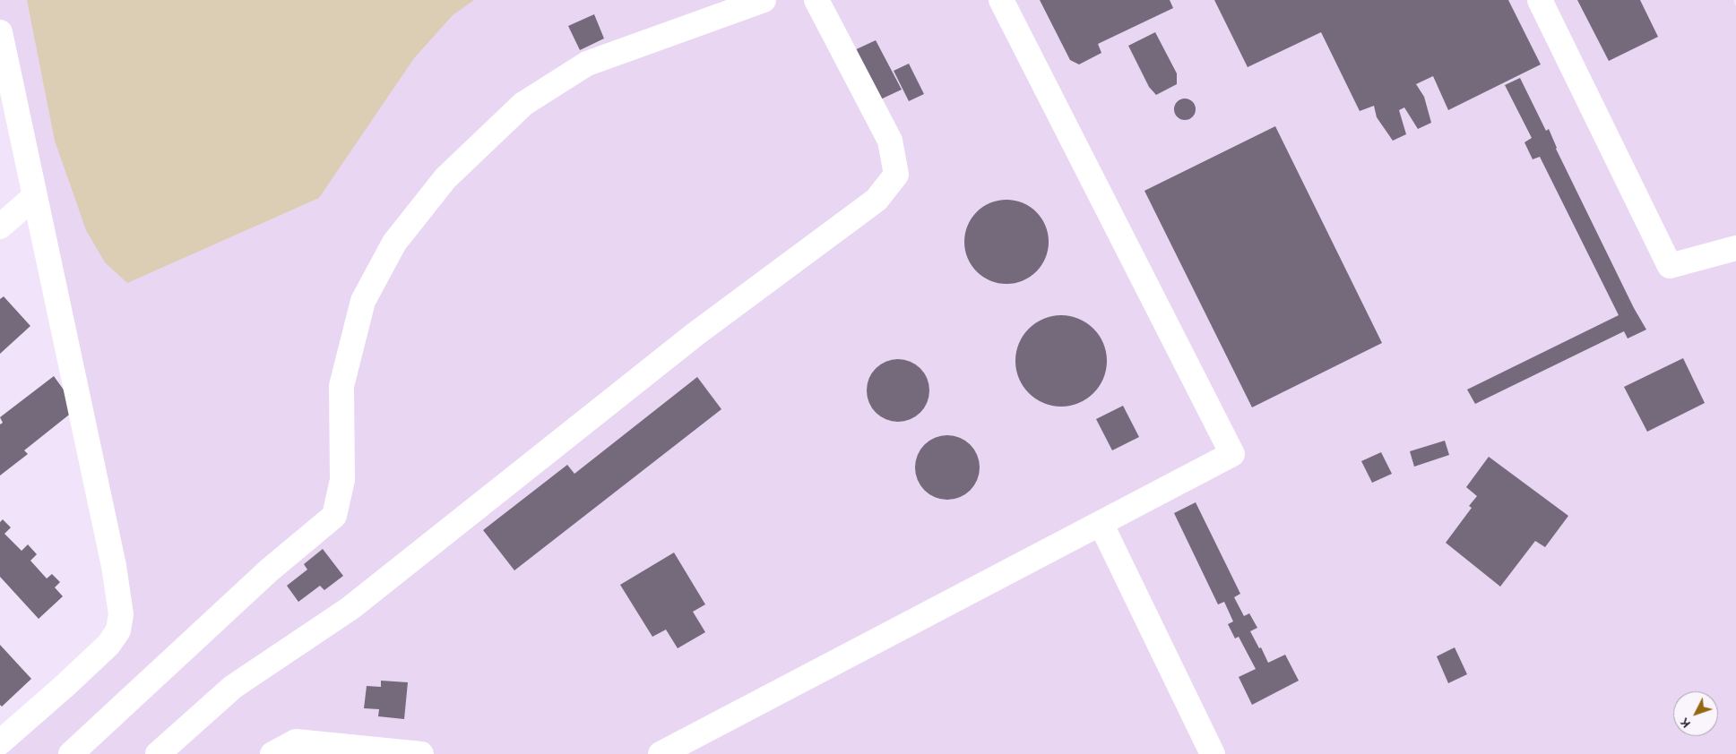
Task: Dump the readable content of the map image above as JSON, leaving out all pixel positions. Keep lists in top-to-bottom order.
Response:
{
  "north": "bottom left"
}
